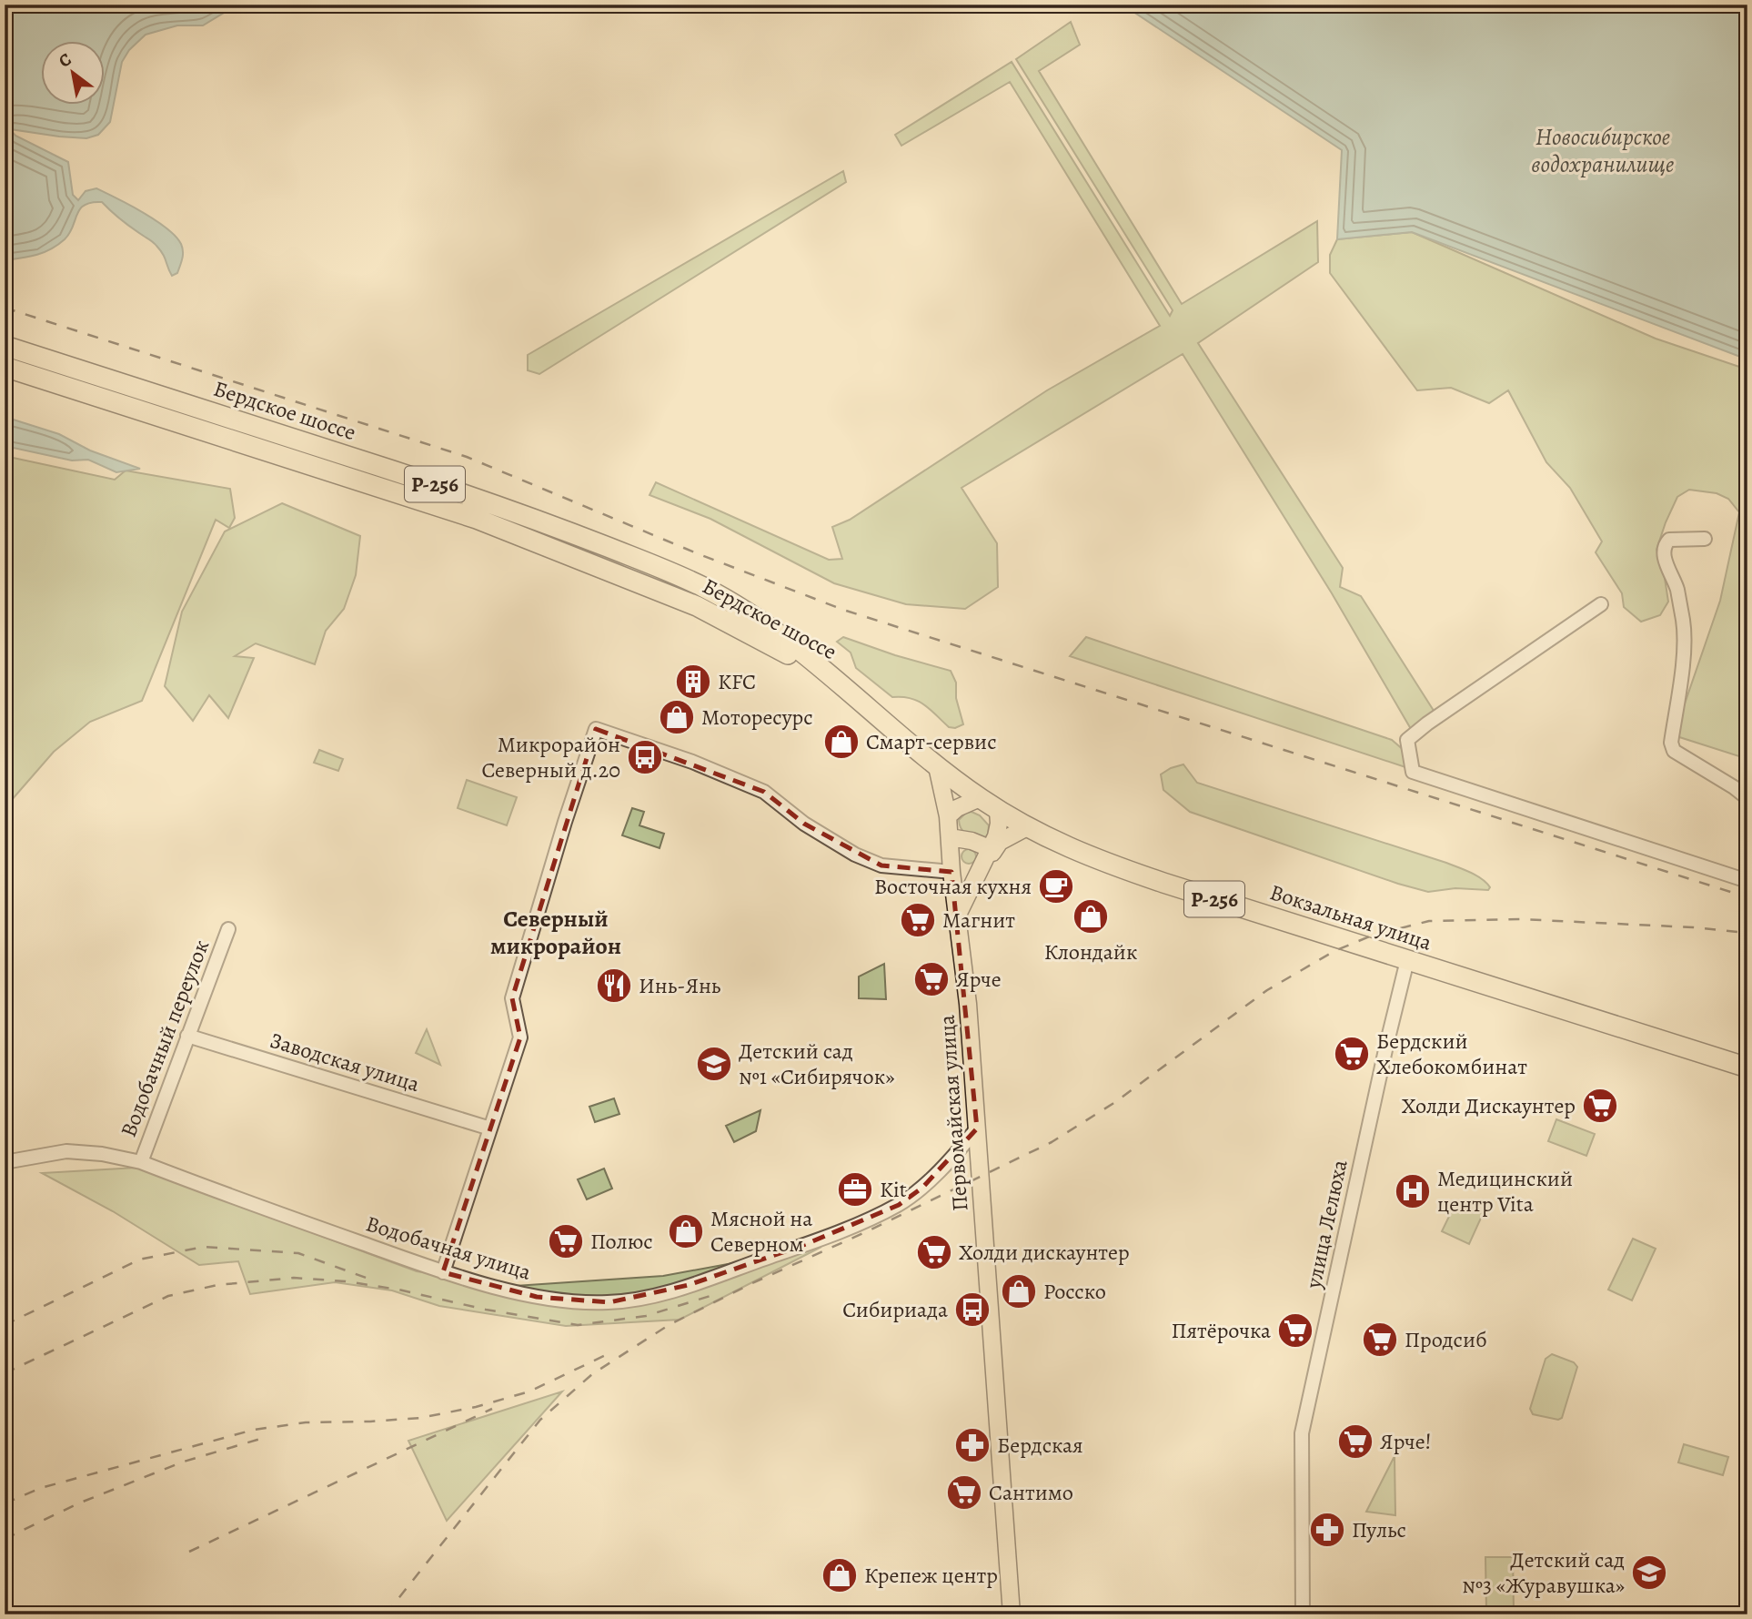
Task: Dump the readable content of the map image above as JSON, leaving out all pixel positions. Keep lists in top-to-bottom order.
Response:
{
  "streets": {
    "highway": ["Бердское шоссе", "Р-256", "Вокзальная улица"],
    "main road": ["Первомайская улица"],
    "street": [
      "Водобачный переулок",
      "Заводская улица",
      "улица Лелюха",
      "Водобачная улица"
    ]
  },
  "crossings": [
    ["Бердское шоссе", "Вокзальная улица"],
    ["Вокзальная улица", "Первомайская улица"],
    ["Вокзальная улица", "улица Лелюха"],
    ["Водобачный переулок", "Заводская улица"],
    ["Водобачный переулок", "Водобачная улица"],
    ["Первомайская улица", "Водобачная улица"]
  ],
  "districts": ["Северный микрорайон"],
  "water": ["Новосибирское водохранилище"],
  "places": {
    "building": ["KFC"],
    "shop": [
      "Моторесурс",
      "Смарт-сервис",
      "Клондайк",
      "Мясной на Северном",
      "Росско",
      "Крепеж центр"
    ],
    "bus stop": ["Микрорайон Северный д.20", "Сибириада"],
    "cafe": ["Восточная кухня"],
    "supermarket": [
      "Магнит",
      "Ярче",
      "Бердский Хлебокомбинат",
      "Холди Дискаунтер",
      "Полюс",
      "Холди дискаунтер",
      "Пятёрочка",
      "Продсиб",
      "Ярче!",
      "Сантимо"
    ],
    "restaurant": ["Инь-Янь"],
    "school or university": ["Детский сад №1 «Сибирячок»", "Детский сад №3 «Журавушка»"],
    "office": ["Kit"],
    "hospital": ["Медицинский центр Vita"],
    "pharmacy": ["Бердская", "Пульс"]
  },
  "north": "top left"
}
